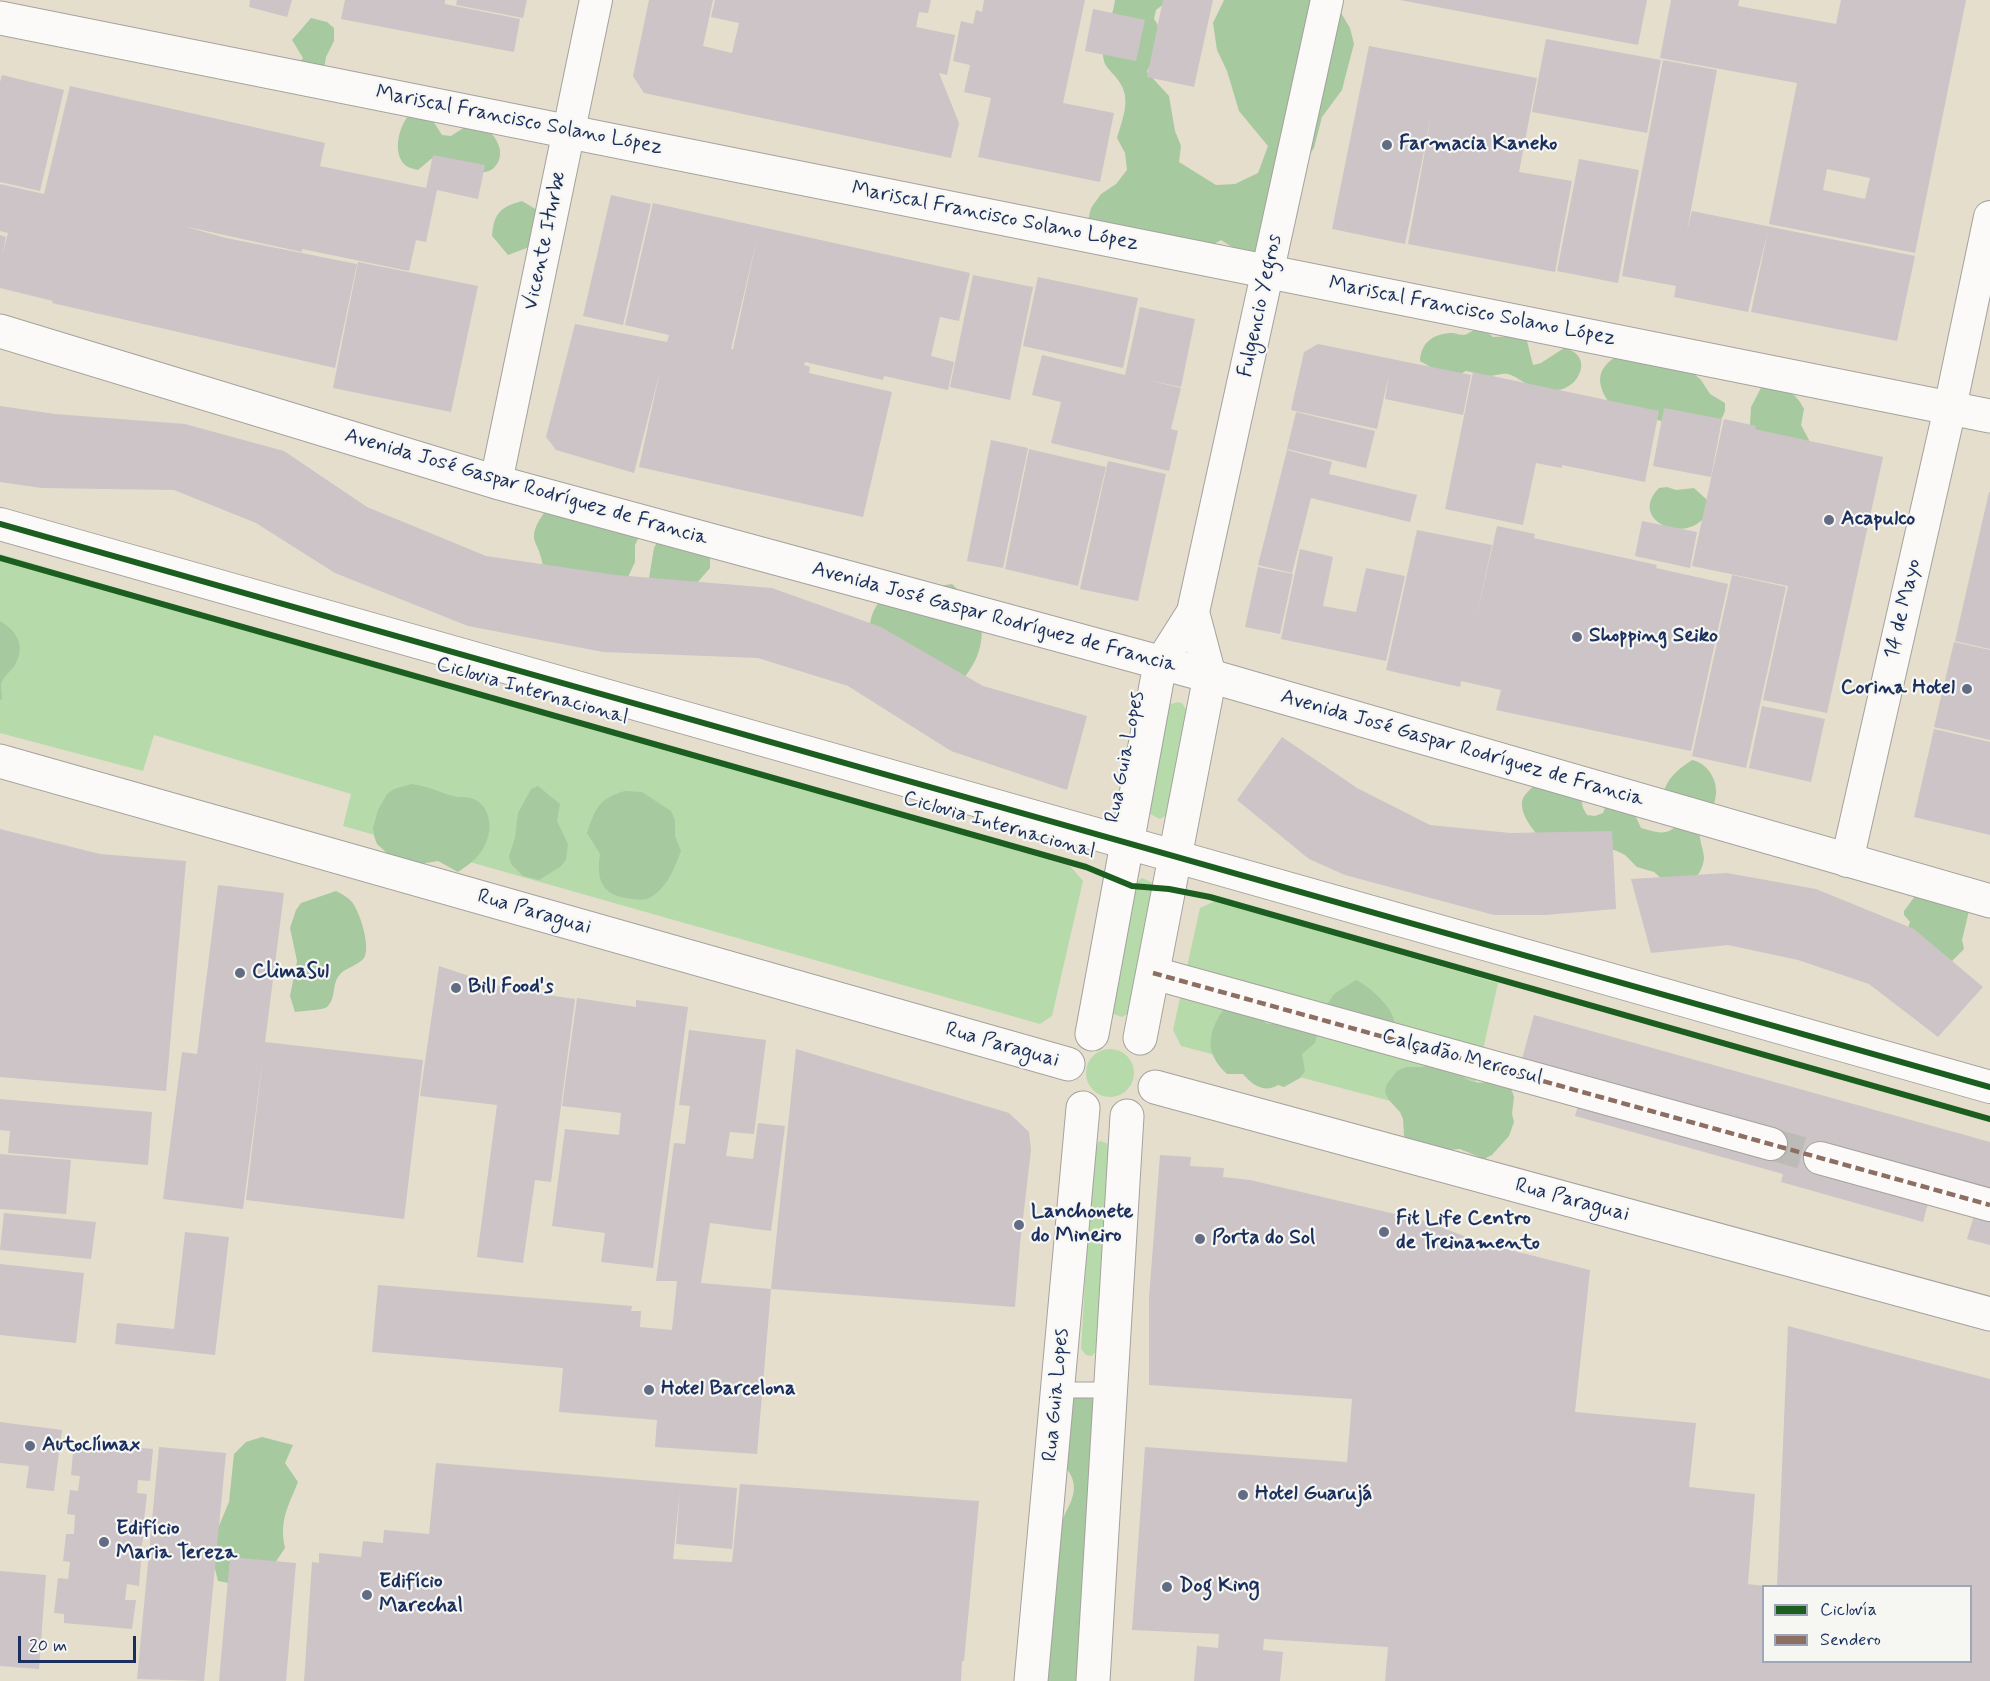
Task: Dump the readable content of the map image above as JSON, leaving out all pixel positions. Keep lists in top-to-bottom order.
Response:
{
  "streets": {
    "main road": [
      "Mariscal Francisco Solano López",
      "Avenida José Gaspar Rodríguez de Francia",
      "Rua Guia Lopes",
      "Rua Paraguai"
    ],
    "street": [
      "Vicente Iturbe",
      "Fulgencio Yegros",
      "14 de Mayo",
      "Calçadão Mercosul"
    ],
    "cycle path": ["Ciclovia Internacional"]
  },
  "crossings": [
    ["Mariscal Francisco Solano López", "Vicente Iturbe"],
    ["Mariscal Francisco Solano López", "Fulgencio Yegros"],
    ["Mariscal Francisco Solano López", "14 de Mayo"],
    ["Vicente Iturbe", "Avenida José Gaspar Rodríguez de Francia"],
    ["Fulgencio Yegros", "Avenida José Gaspar Rodríguez de Francia"],
    ["Fulgencio Yegros", "Rua Guia Lopes"],
    ["Avenida José Gaspar Rodríguez de Francia", "14 de Mayo"],
    ["Avenida José Gaspar Rodríguez de Francia", "Rua Guia Lopes"],
    ["Rua Guia Lopes", "Rua Paraguai"]
  ],
  "places": [
    "Farmacia Kaneko",
    "Acapulco",
    "Shopping Seiko",
    "Corina Hotel",
    "ClimaSul",
    "Bill Food's",
    "Lanchonete do Mineiro",
    "Fit Life Centro de Treinamento",
    "Porta do Sol",
    "Hotel Barcelona",
    "Autoclímax",
    "Hotel Guarujá",
    "Edifício Maria Tereza",
    "Dog King",
    "Edifício Marechal"
  ],
  "legend": ["Ciclovía", "Sendero"],
  "scale_bar": "20 m"
}
